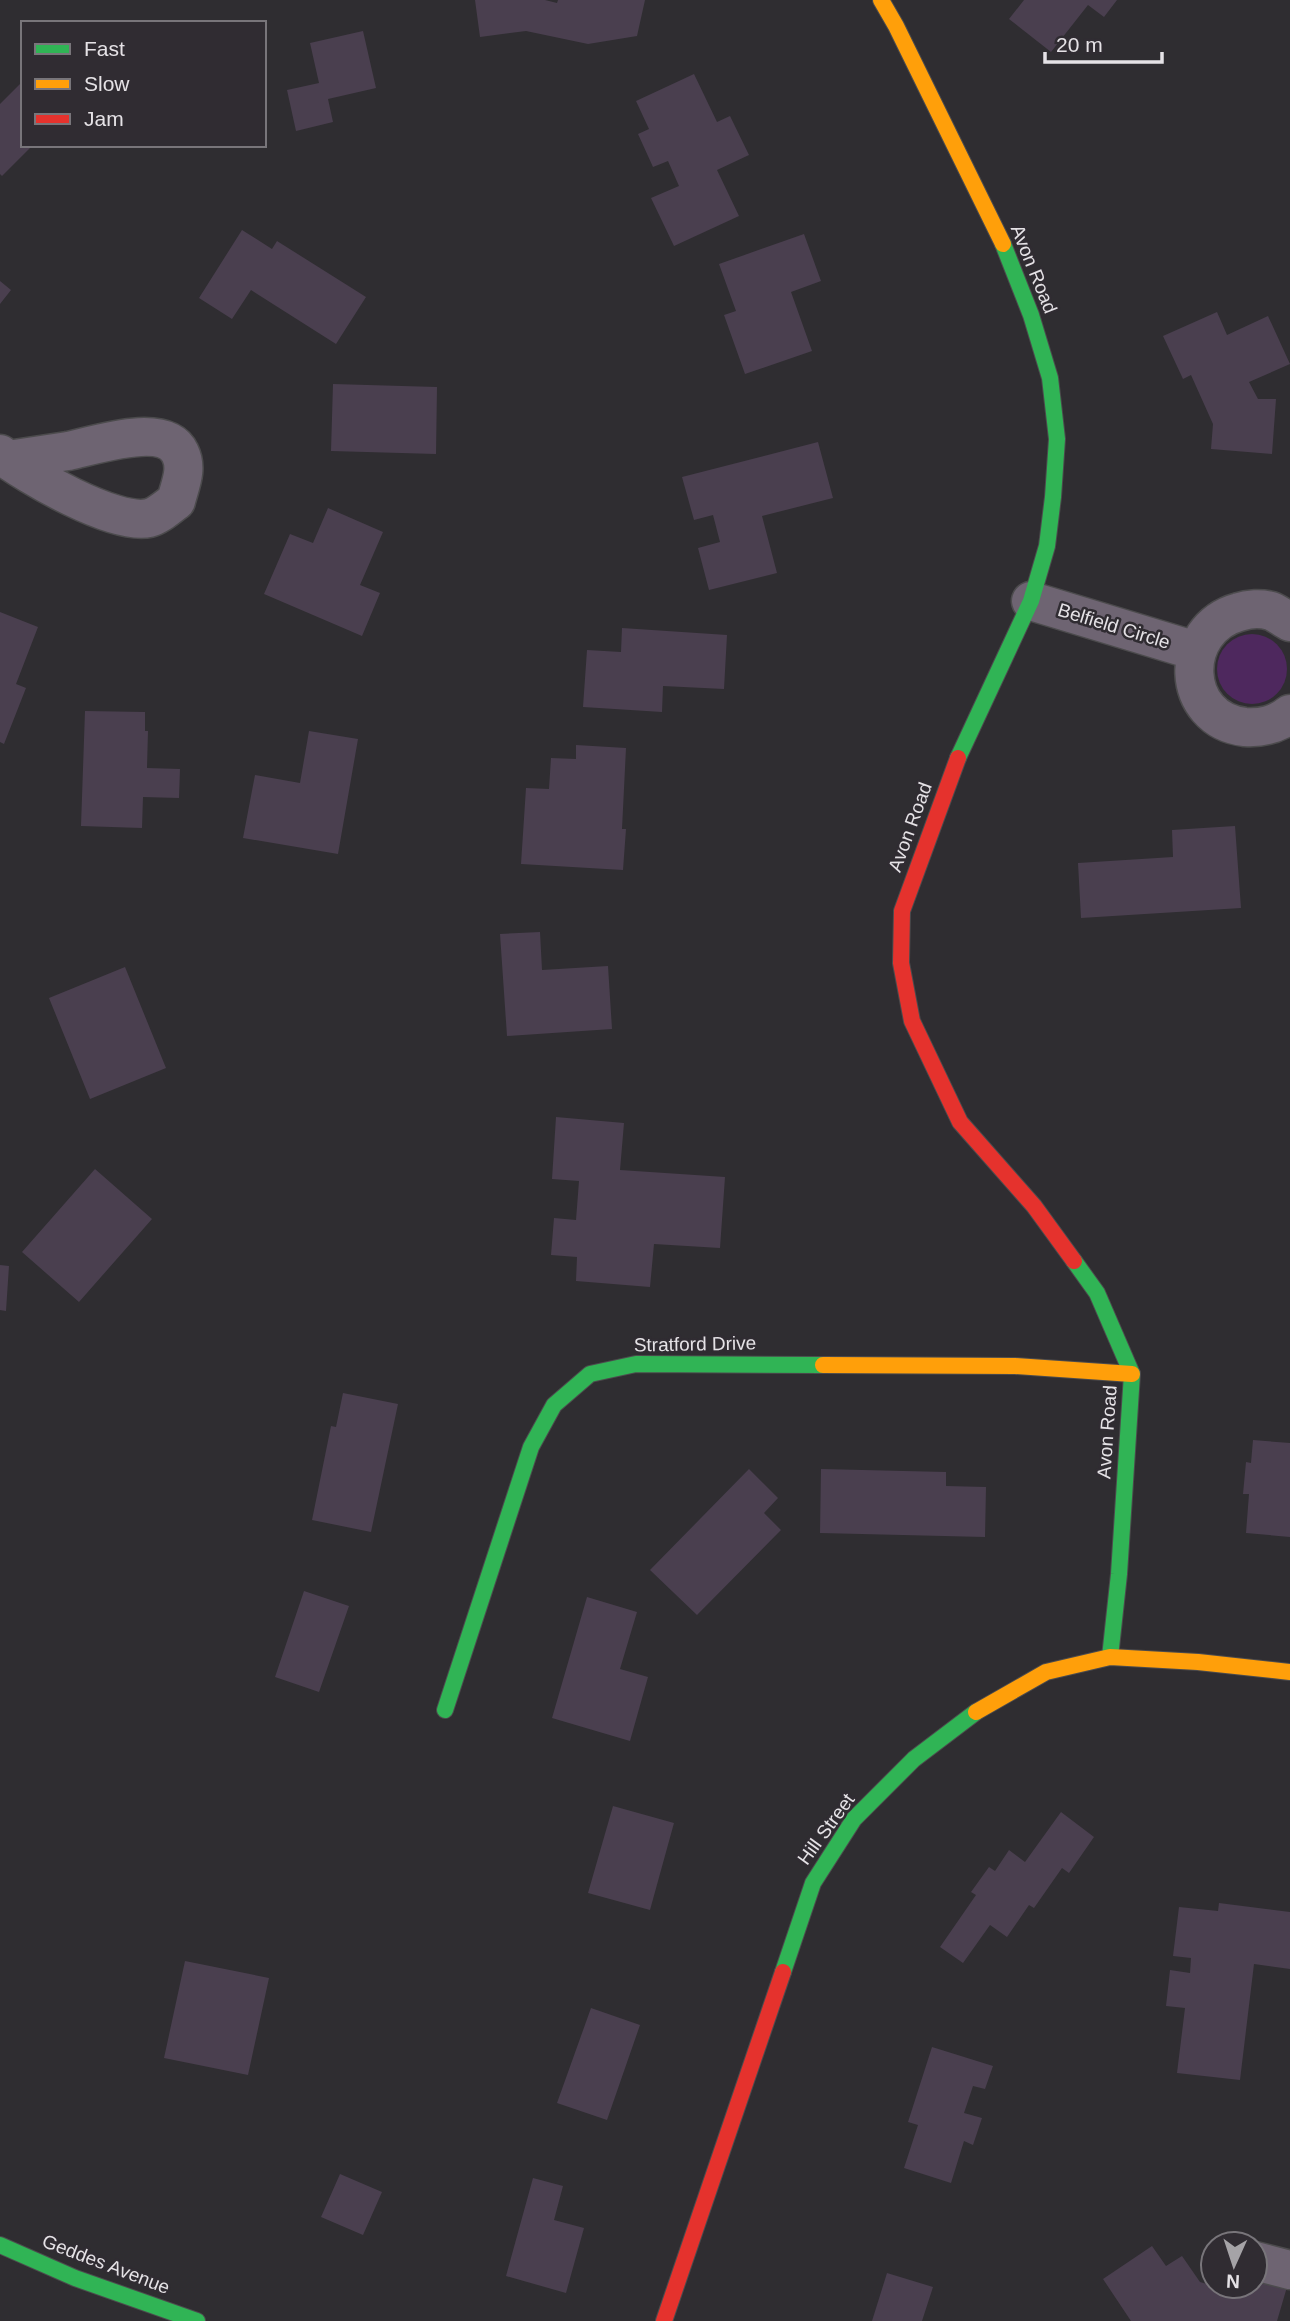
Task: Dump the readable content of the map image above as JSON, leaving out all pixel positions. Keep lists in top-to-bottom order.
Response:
{
  "streets": {
    "street": [
      "Avon Road",
      "Belfield Circle",
      "Stratford Drive",
      "Hill Street",
      "Geddes Avenue"
    ]
  },
  "crossings": [
    ["Avon Road", "Belfield Circle"],
    ["Avon Road", "Stratford Drive"],
    ["Avon Road", "Hill Street"]
  ],
  "legend": ["Fast", "Slow", "Jam"],
  "scale_bar": "20 m",
  "north": "bottom"
}
